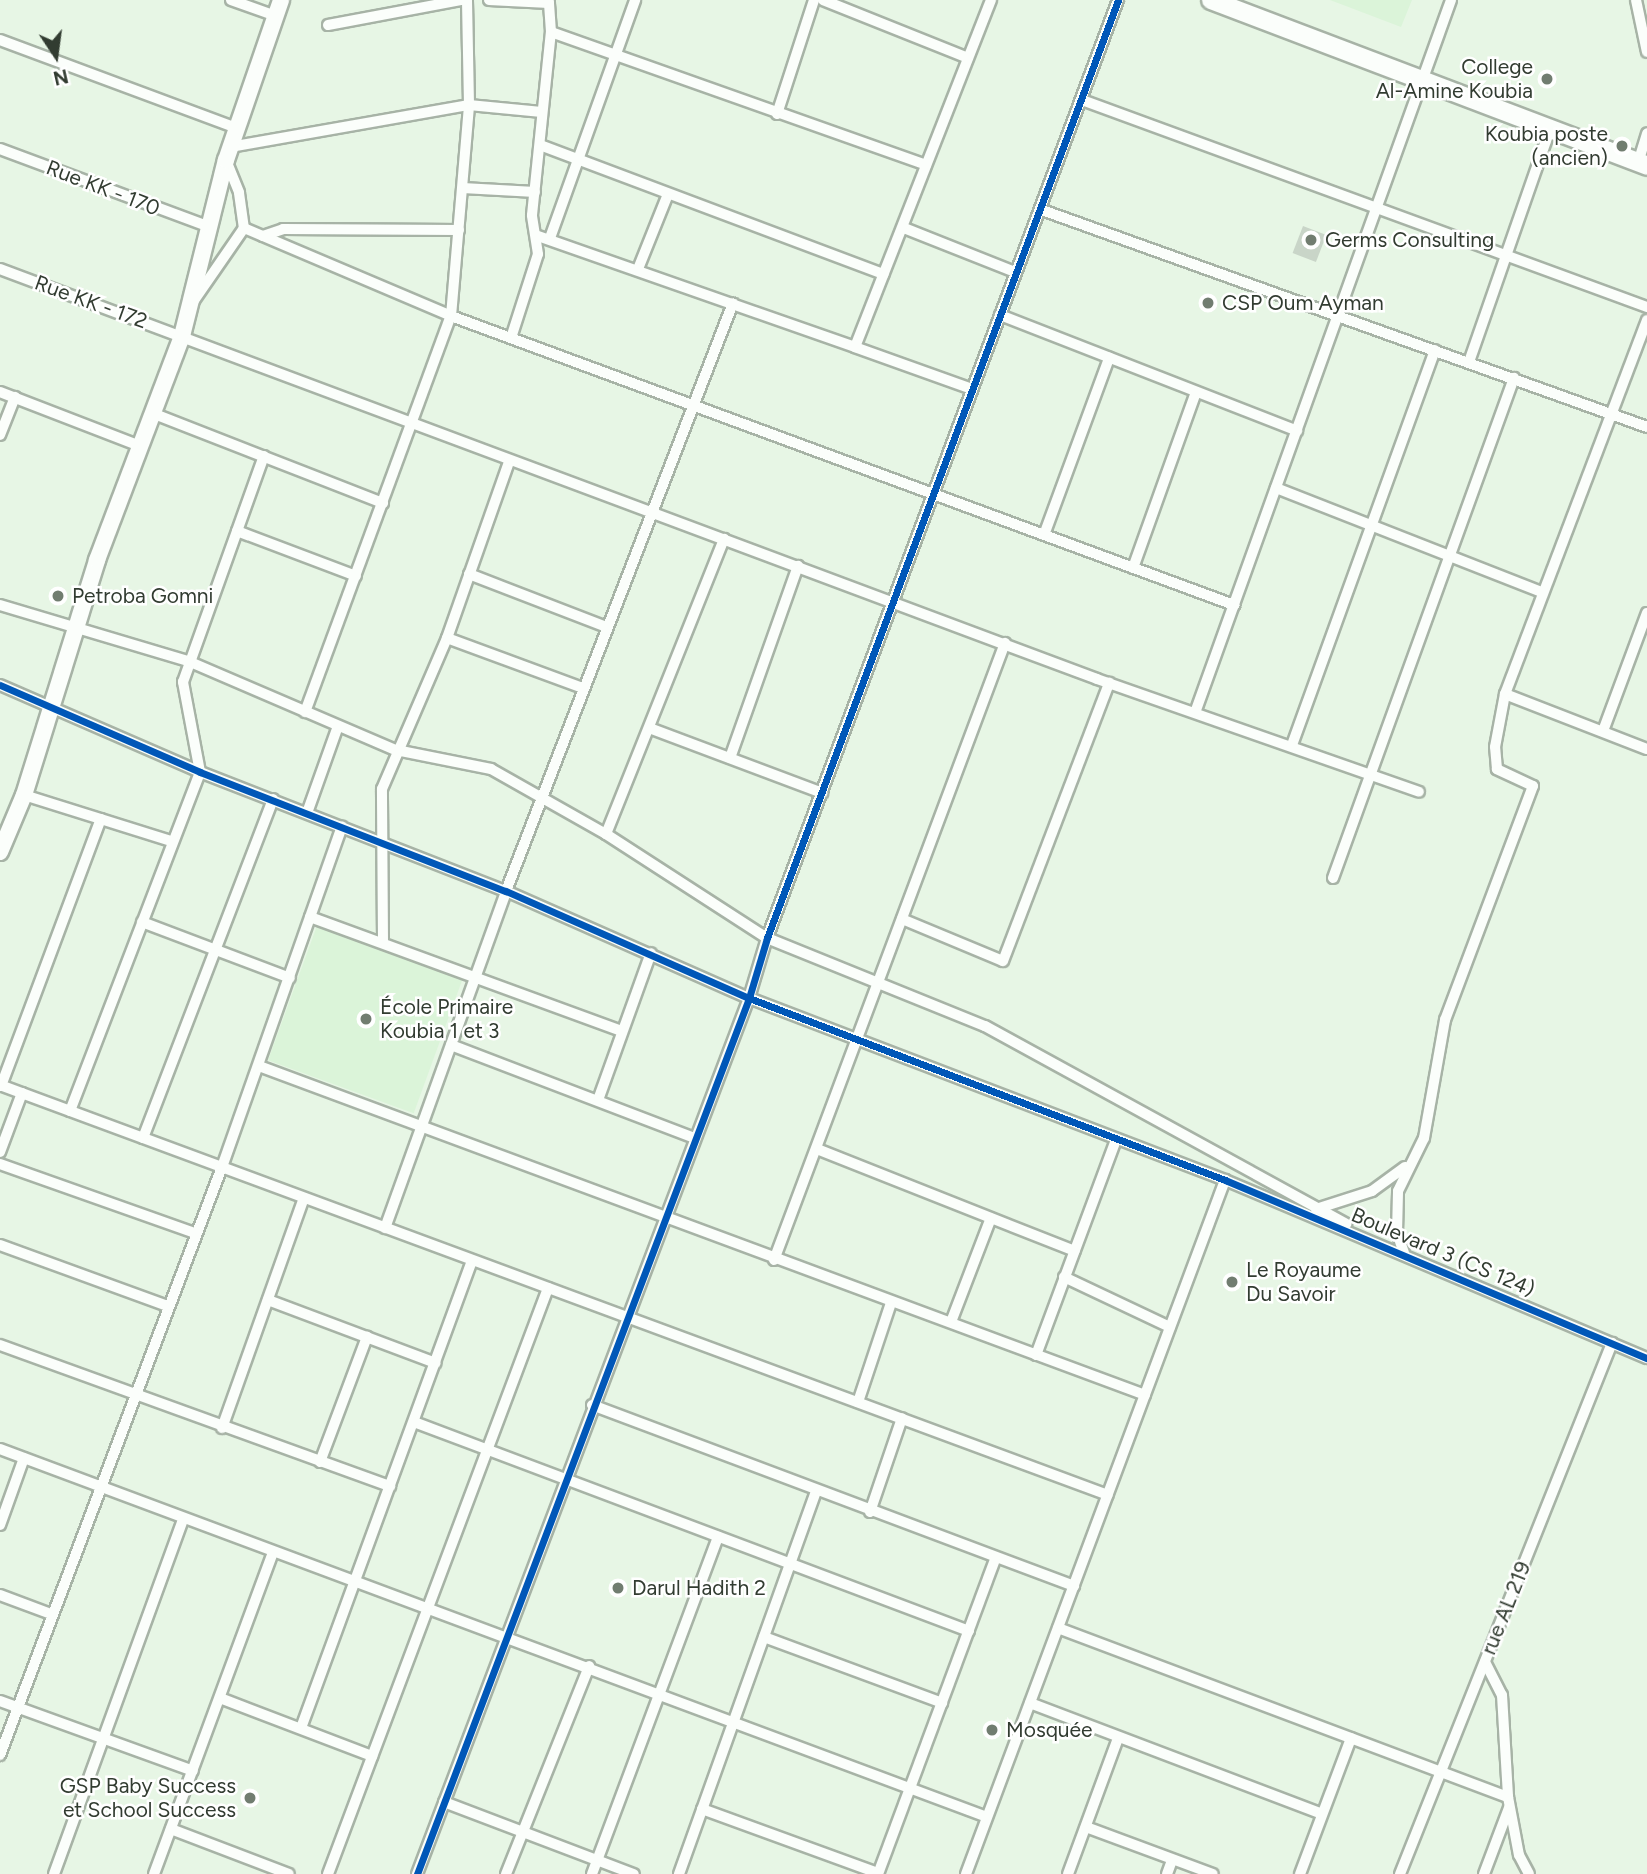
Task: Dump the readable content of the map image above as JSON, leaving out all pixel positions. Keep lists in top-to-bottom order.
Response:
{
  "streets": {
    "street": [
      "Rue KK - 170",
      "Rue KK - 172",
      "Boulevard 3 (CS 124)",
      "rue AL 219"
    ]
  },
  "crossings": [
    ["Boulevard 3 (CS 124)", "rue AL 219"]
  ],
  "places": [
    "College Al-Amine Koubia",
    "Koubia poste (ancien)",
    "Germs Consulting",
    "CSP Oum Ayman",
    "Petroba Gomni",
    "École Primaire Koubia 1 et 3",
    "Le Royaume Du Savoir",
    "Darul Hadith 2",
    "Mosquée",
    "GSP Baby Success et School Success"
  ],
  "north": "bottom"
}
